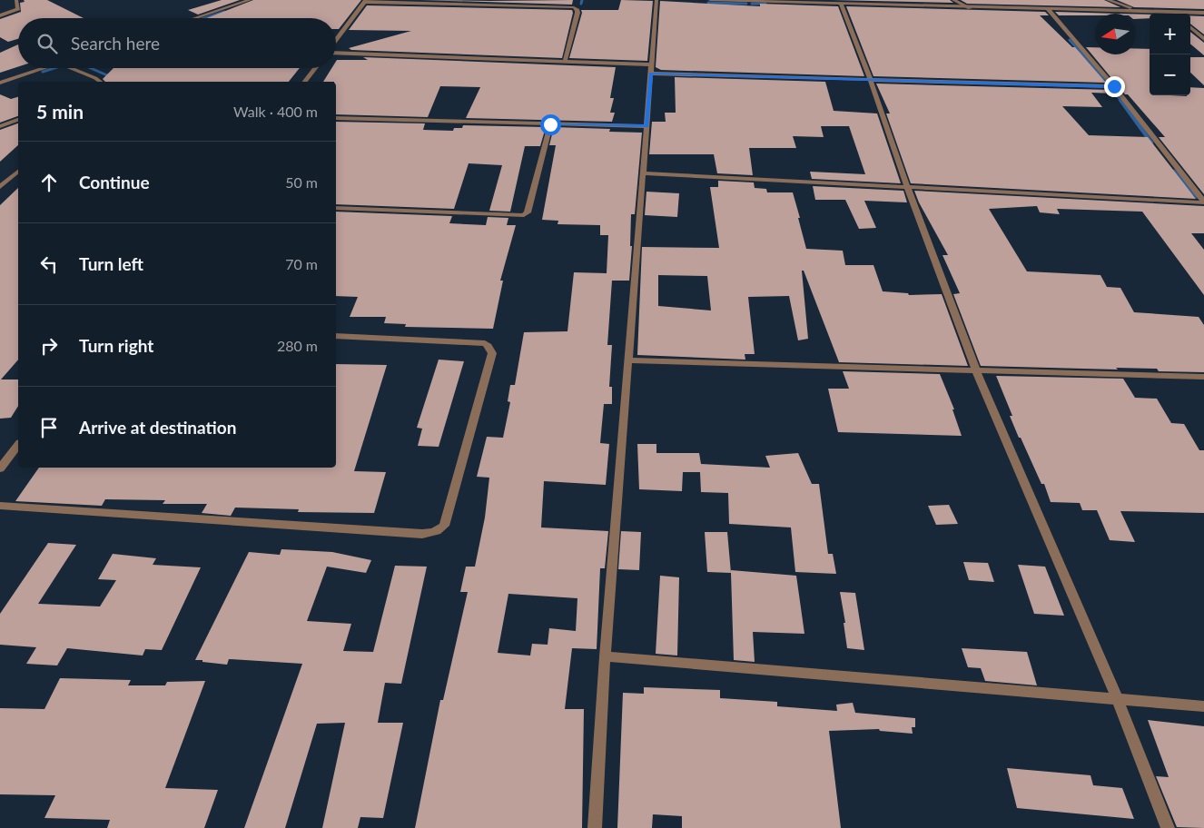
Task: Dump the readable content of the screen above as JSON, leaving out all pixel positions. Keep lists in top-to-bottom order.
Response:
{
  "north": "left",
  "page": {
    "map_buttons": ["+", "−"],
    "search": "Search here",
    "heading": ["5 min", "Walk · 400 m"],
    "list": [
      ["Continue", "50 m"],
      ["Turn left", "70 m"],
      ["Turn right", "280 m"],
      "Arrive at destination"
    ]
  }
}
